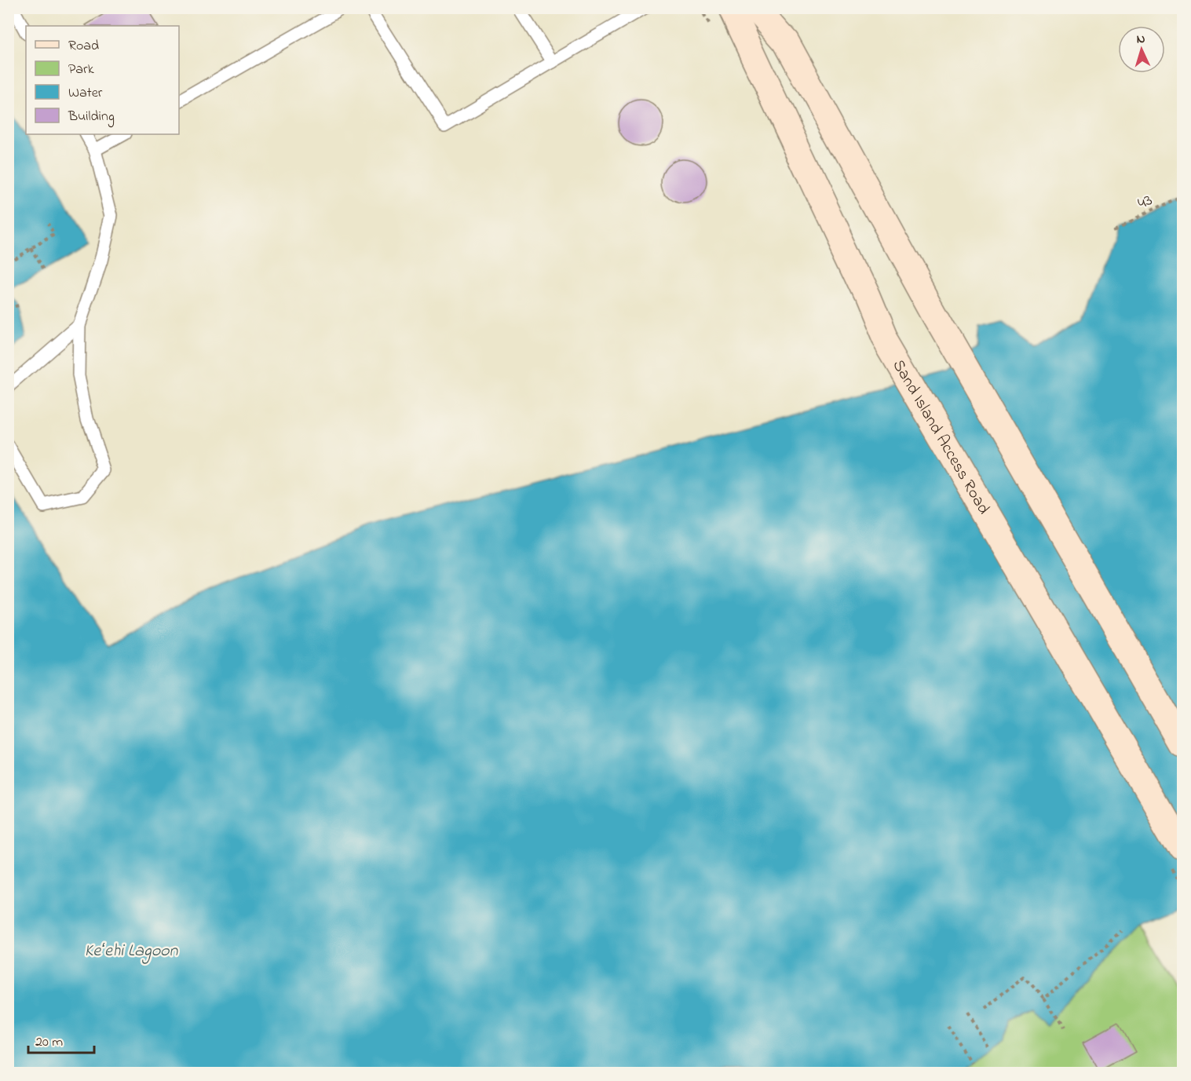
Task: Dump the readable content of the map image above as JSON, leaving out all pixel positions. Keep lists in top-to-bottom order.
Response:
{
  "streets": {
    "main road": ["Sand Island Access Road"],
    "path": ["43"]
  },
  "water": ["Keʻehi Lagoon"],
  "legend": [
    "Road",
    "Park",
    "Water",
    "Building"
  ],
  "scale_bar": "20 m",
  "north": "top"
}
